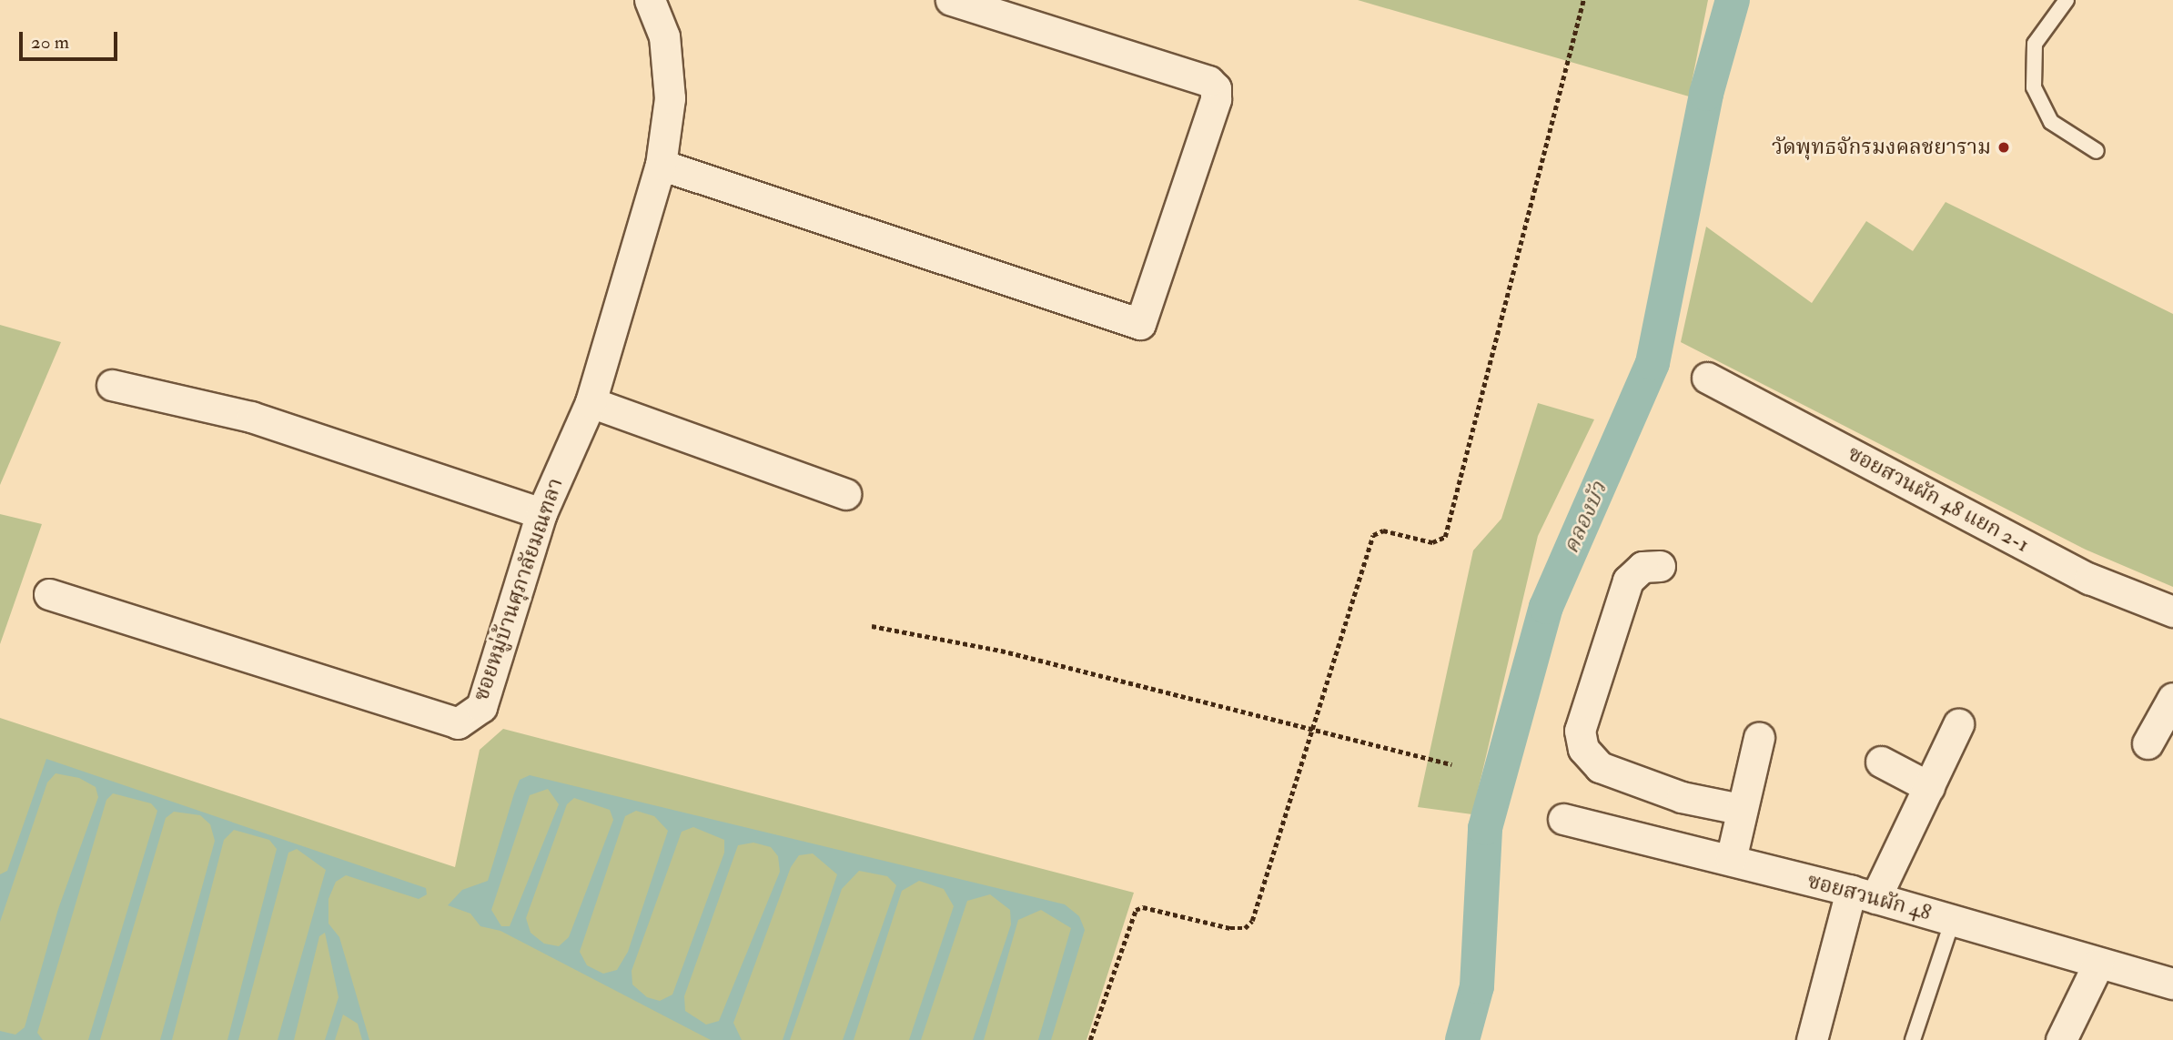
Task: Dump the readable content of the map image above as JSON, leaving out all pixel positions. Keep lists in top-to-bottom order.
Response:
{
  "streets": {
    "street": ["ซอยสวนผัก 48 แยก 2-1", "ซอยหมู่บ้านศุภาลัยมณฑลา", "ซอยสวนผัก 48"]
  },
  "water": ["คลองบัว"],
  "places": ["วัดพุทธจักรมงคลชยาราม"],
  "scale_bar": "20 m"
}
